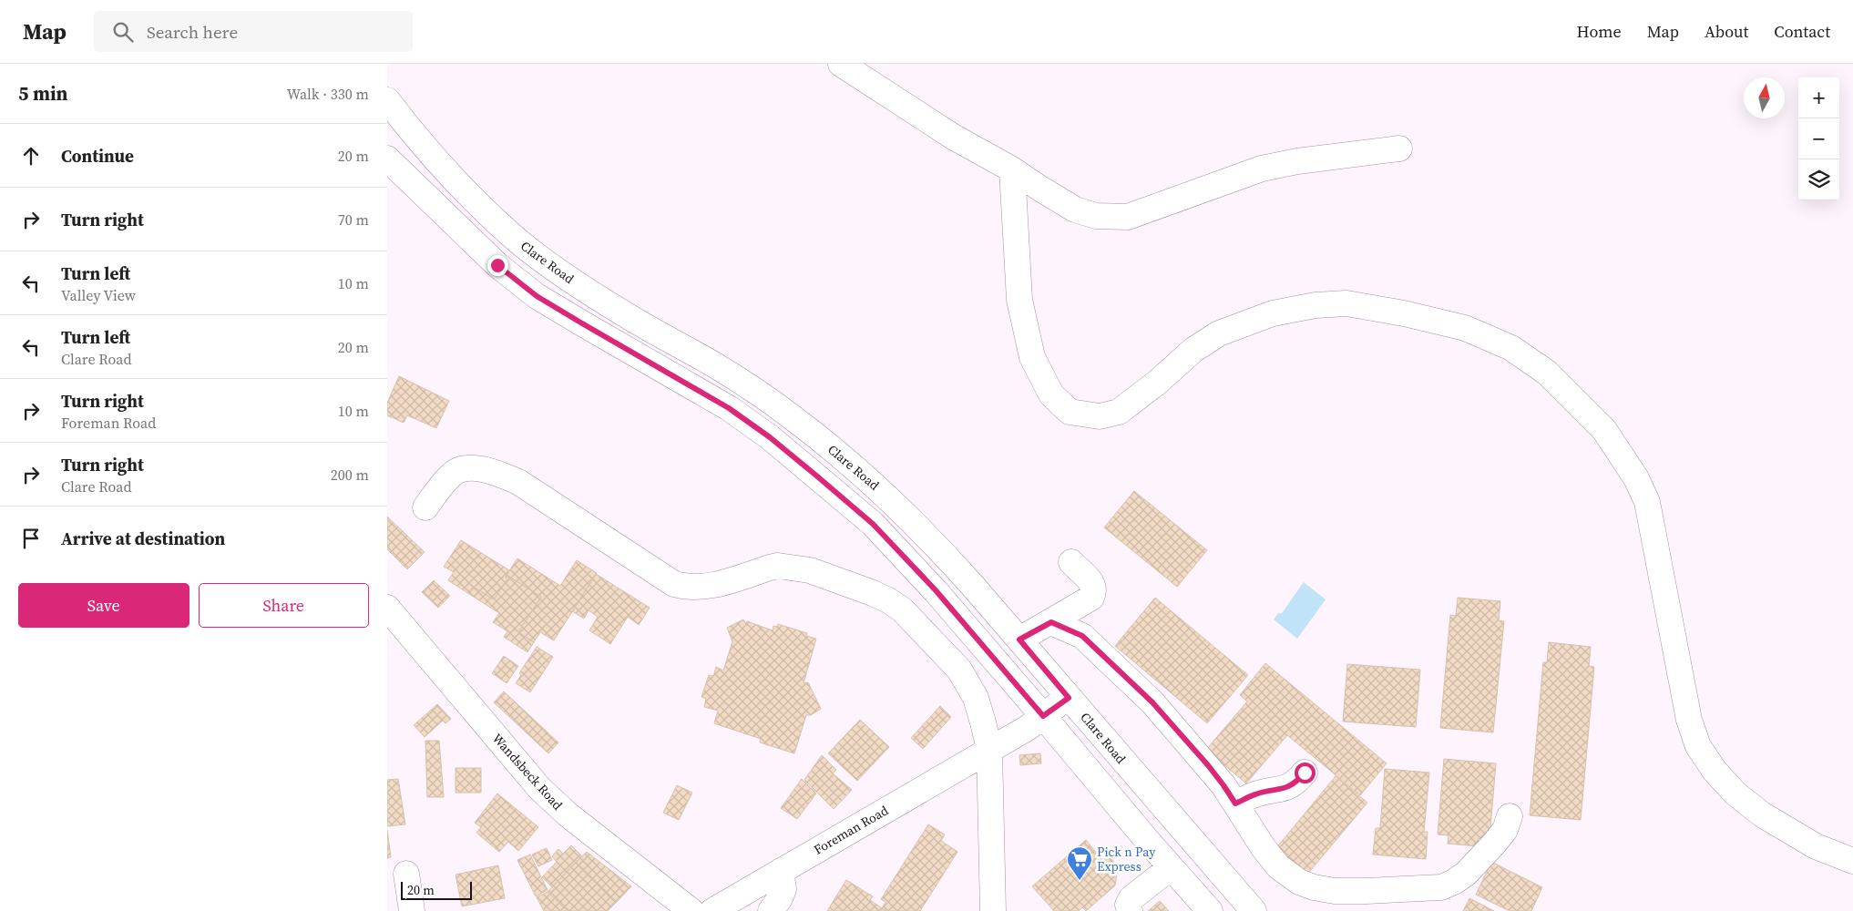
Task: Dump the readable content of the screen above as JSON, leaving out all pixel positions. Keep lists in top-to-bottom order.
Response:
{
  "streets": {
    "street": ["Clare Road", "Wandsbeck Road", "Foreman Road"]
  },
  "crossings": [
    ["Clare Road", "Foreman Road"]
  ],
  "places": {
    "supermarket": ["Pick n Pay Express"]
  },
  "scale_bar": "20 m",
  "north": "top",
  "page": {
    "header": "Map",
    "search": "Search here",
    "nav": [
      "Home",
      "Map",
      "About",
      "Contact"
    ],
    "heading": ["5 min", "Walk · 330 m"],
    "map_buttons": ["+", "−"],
    "list": [
      ["Continue", "20 m"],
      ["Turn right", "70 m"],
      ["Turn left", "Valley View", "10 m"],
      ["Turn left", "Clare Road", "20 m"],
      ["Turn right", "Foreman Road", "10 m"],
      ["Turn right", "Clare Road", "200 m"],
      "Arrive at destination"
    ],
    "buttons": ["Save", "Share"],
    "scale": "20 m"
  }
}
